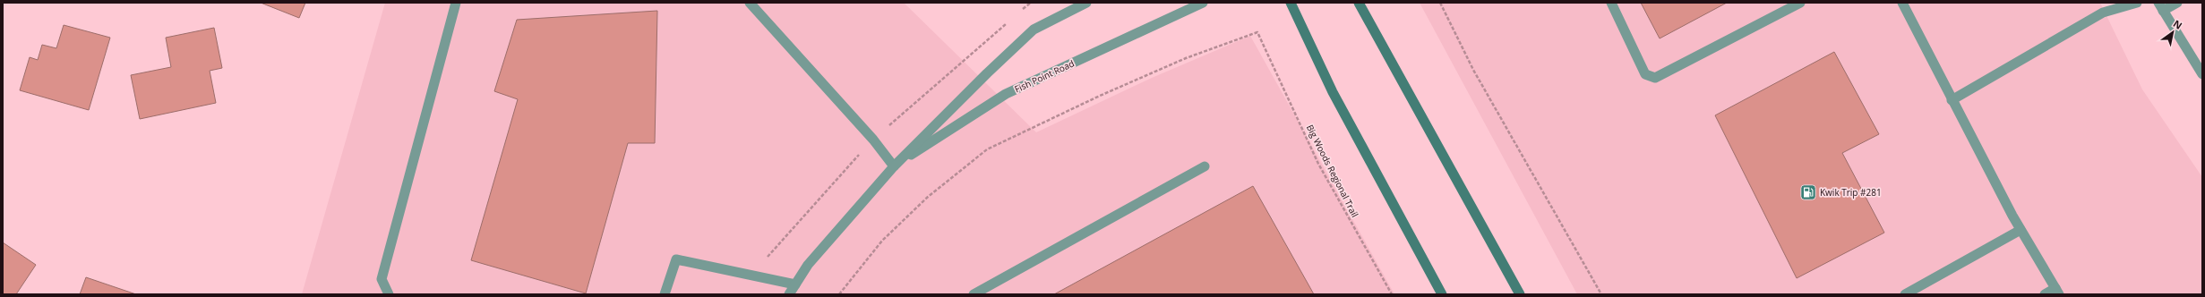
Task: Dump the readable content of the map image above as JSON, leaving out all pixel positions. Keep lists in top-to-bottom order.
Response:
{
  "streets": {
    "street": ["Fish Point Road"],
    "path": ["Big Woods Regional Trail"]
  },
  "places": {
    "fuel station": ["Kwik Trip #281"]
  },
  "north": "top right"
}
